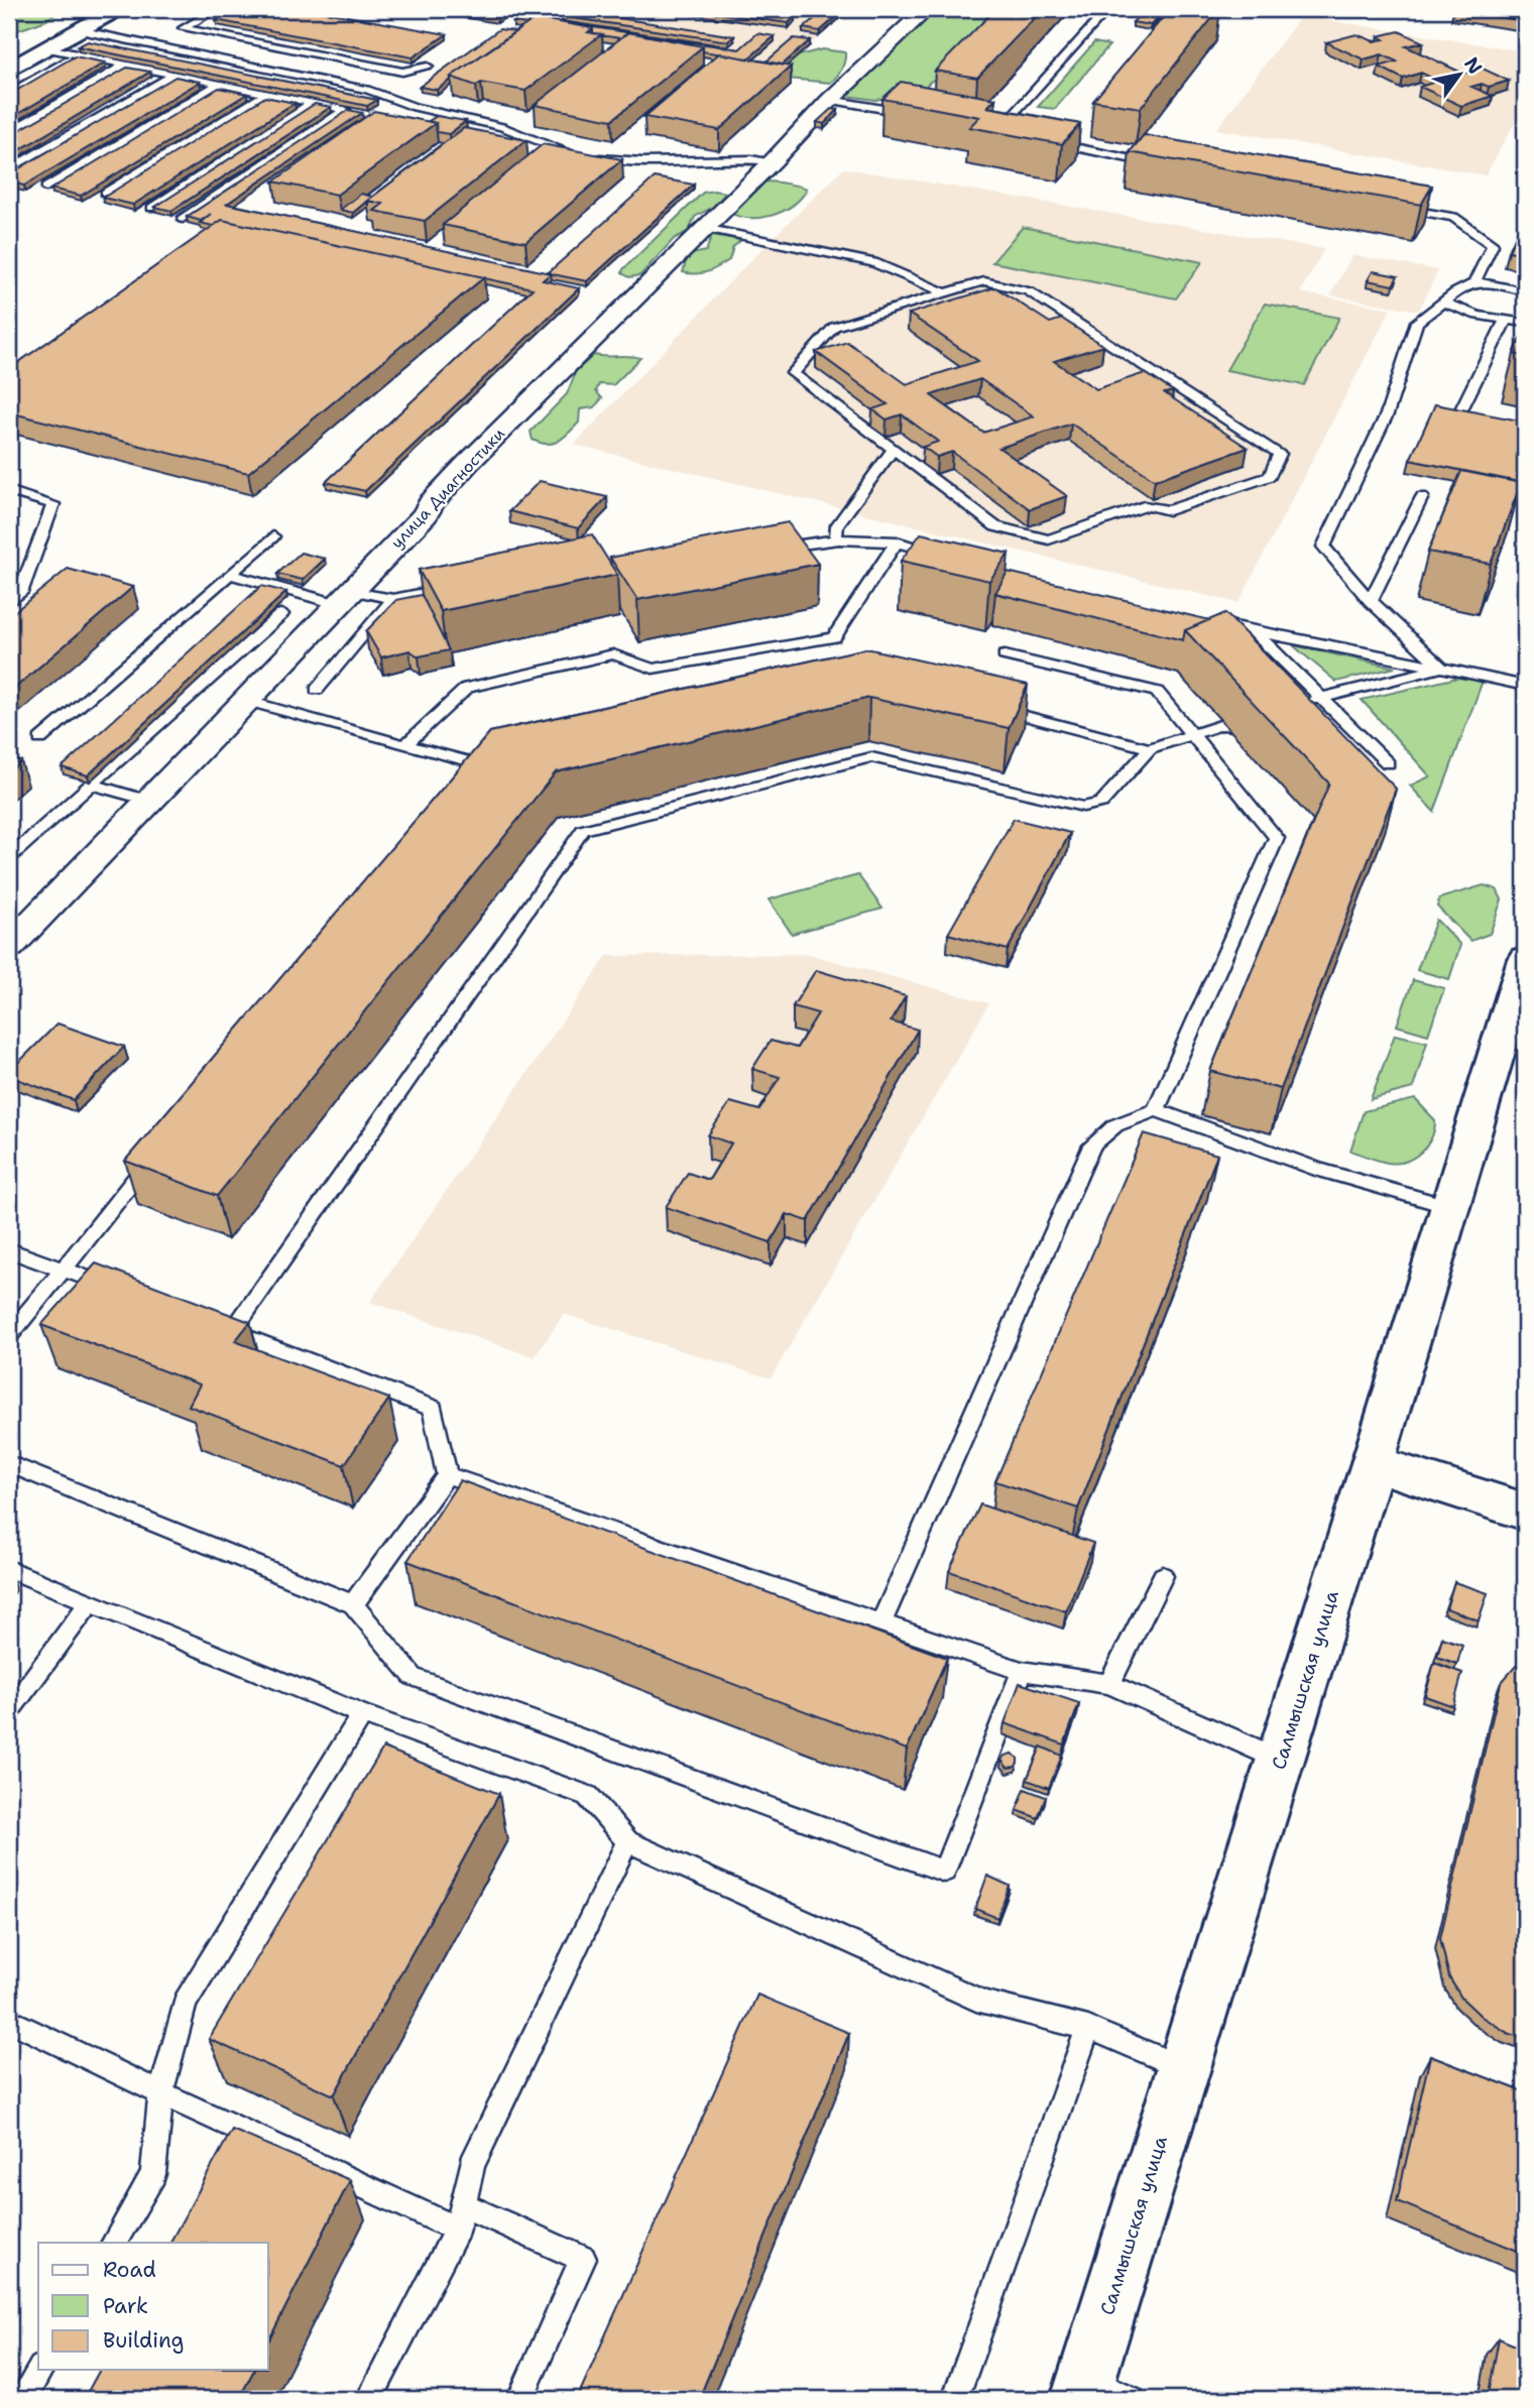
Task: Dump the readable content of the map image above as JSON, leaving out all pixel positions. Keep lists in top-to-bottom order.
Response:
{
  "streets": {
    "main road": ["Салмышская улица"],
    "street": ["улица Диагностики"]
  },
  "legend": ["Road", "Park", "Building"],
  "north": "top right"
}
